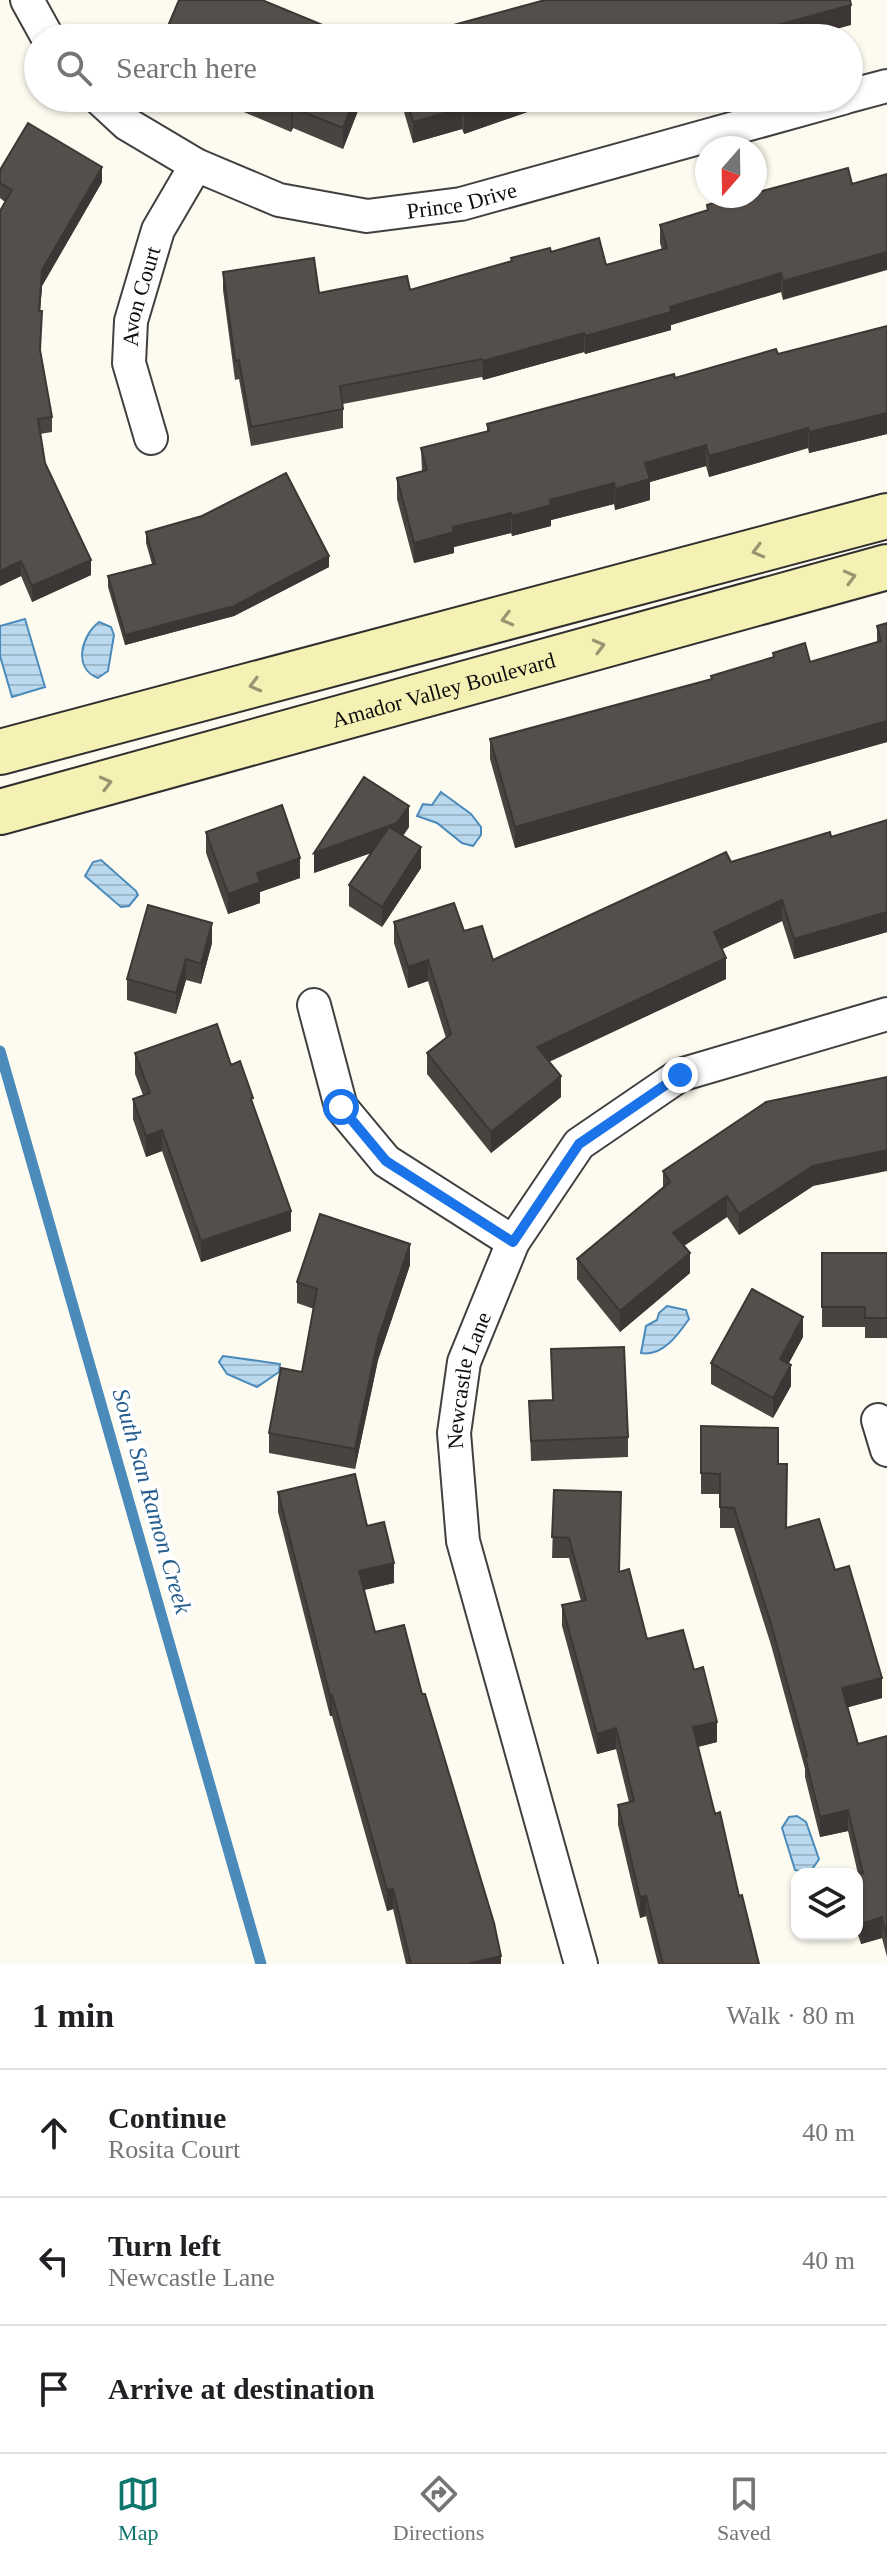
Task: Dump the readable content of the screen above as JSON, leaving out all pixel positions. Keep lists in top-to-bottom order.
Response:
{
  "streets": {
    "street": [
      "Prince Drive",
      "Avon Court",
      "Amador Valley Boulevard",
      "Newcastle Lane"
    ]
  },
  "crossings": [
    ["Prince Drive", "Avon Court"]
  ],
  "water": ["South San Ramon Creek"],
  "north": "bottom",
  "page": {
    "search": "Search here",
    "heading": ["1 min", "Walk · 80 m"],
    "list": [
      ["Continue", "Rosita Court", "40 m"],
      ["Turn left", "Newcastle Lane", "40 m"],
      "Arrive at destination"
    ],
    "nav": ["Map", "Directions", "Saved"]
  }
}
